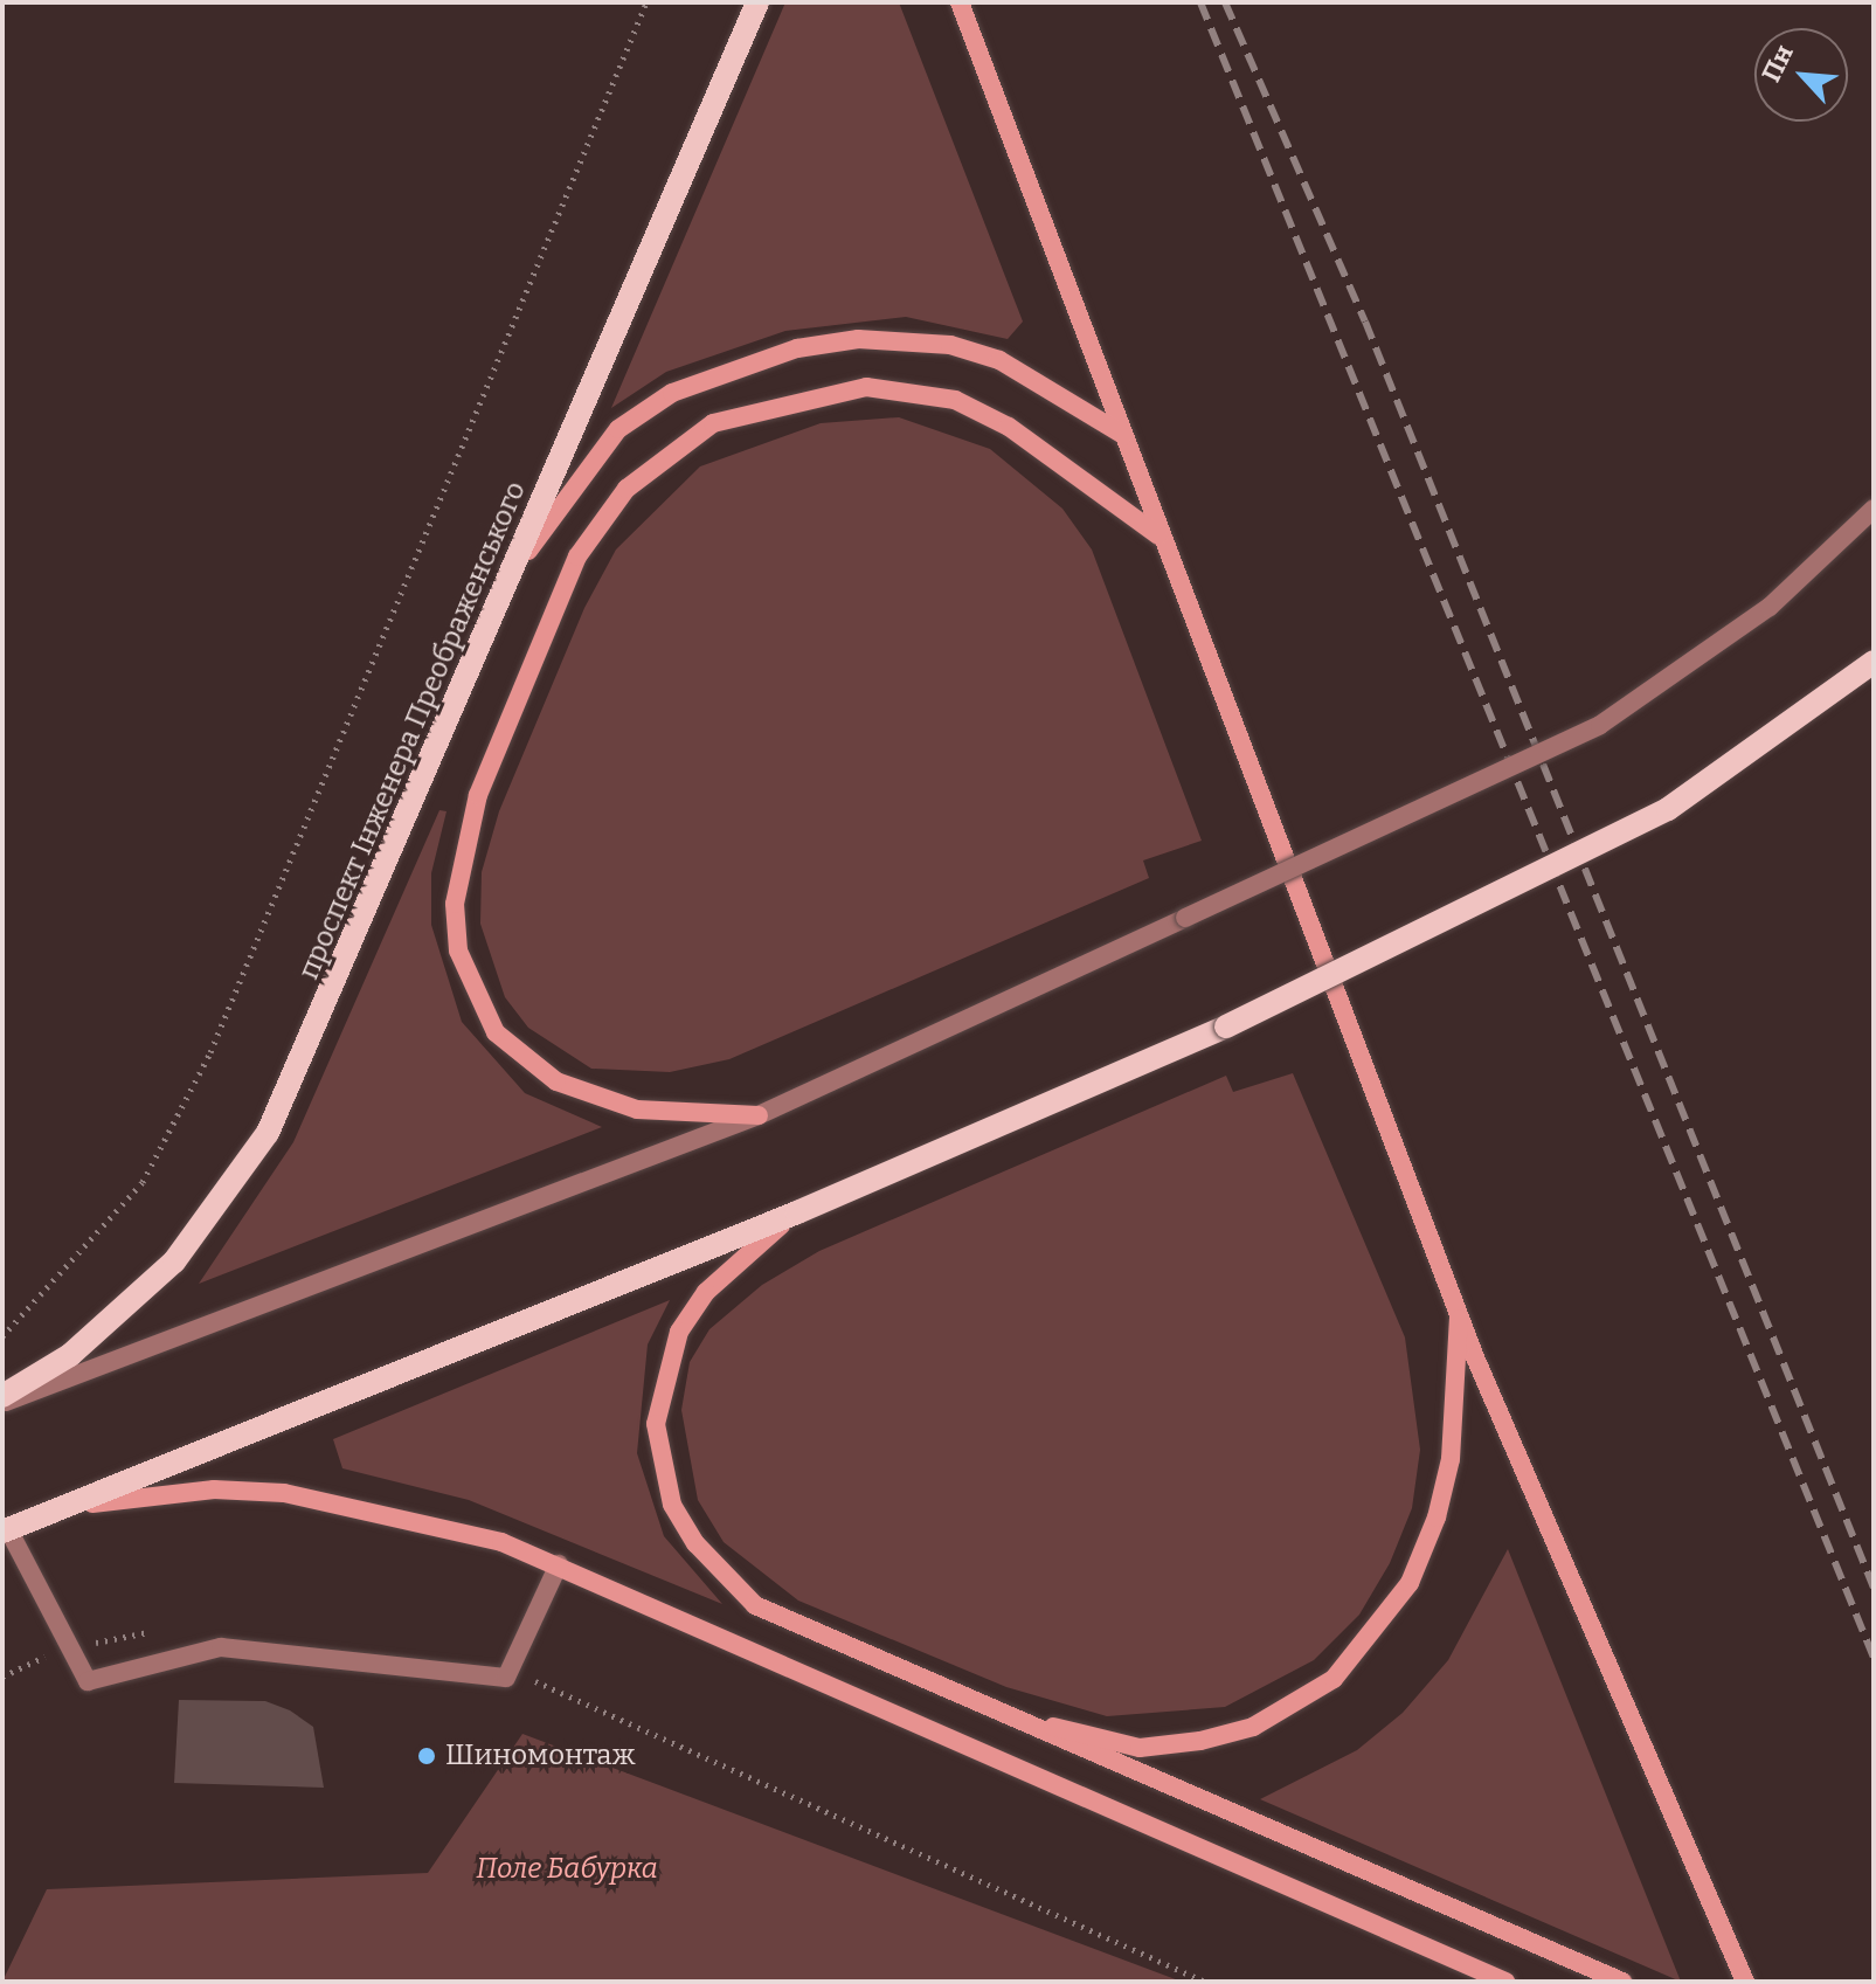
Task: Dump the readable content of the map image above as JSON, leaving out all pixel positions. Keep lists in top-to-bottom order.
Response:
{
  "streets": {
    "main road": ["проспект Інженера Преображенського"]
  },
  "parks": ["Поле Бабурка"],
  "places": ["Шиномонтаж"],
  "north": "top left"
}
